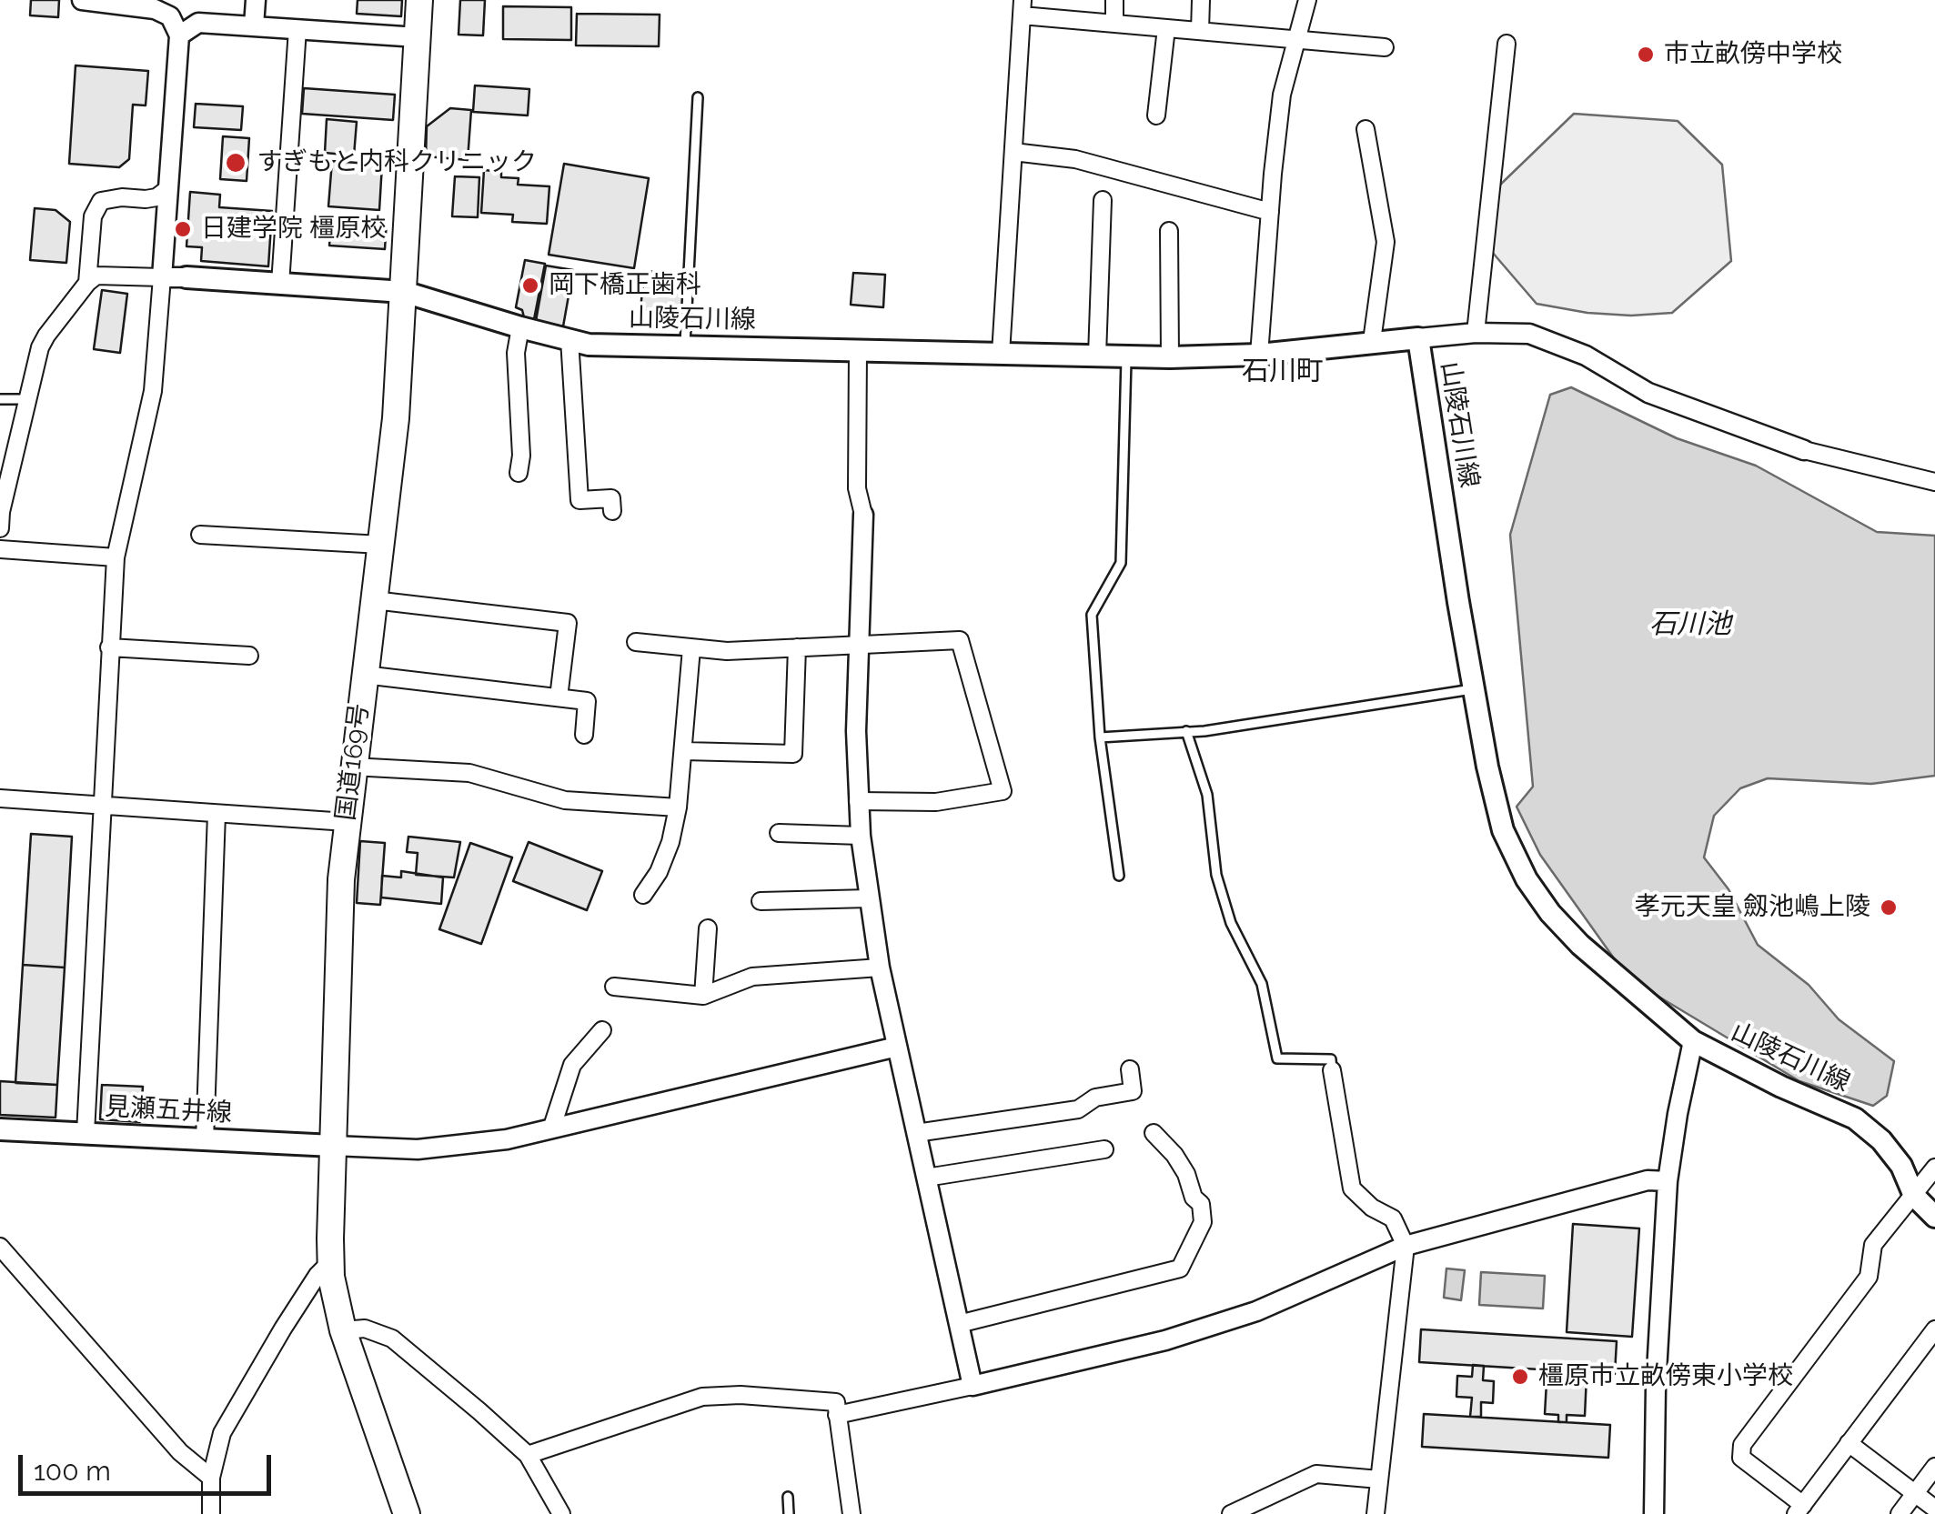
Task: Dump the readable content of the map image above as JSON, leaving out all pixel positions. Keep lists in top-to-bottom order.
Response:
{
  "streets": {
    "highway": ["国道169号"],
    "main road": ["山陵石川線", "見瀬五井線"]
  },
  "crossings": [
    ["山陵石川線", "国道169号"],
    ["国道169号", "見瀬五井線"]
  ],
  "districts": ["石川町"],
  "water": ["石川池"],
  "places": [
    "市立畝傍中学校",
    "すぎもと内科クリニック",
    "日建学院 橿原校",
    "岡下橋正歯科",
    "孝元天皇 劔池嶋上陵",
    "橿原市立畝傍東小学校"
  ],
  "scale_bar": "100 m"
}
